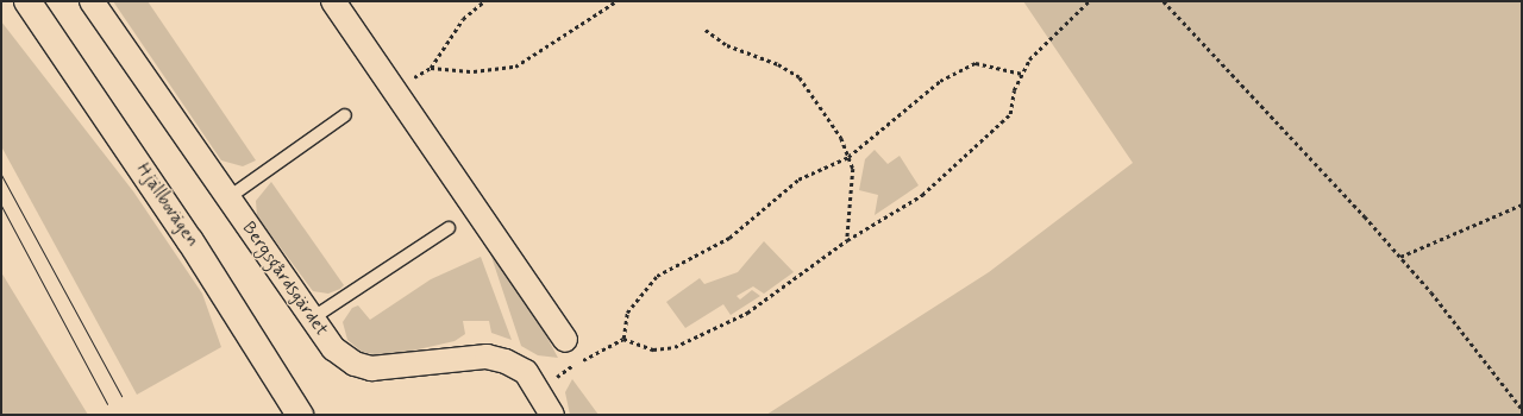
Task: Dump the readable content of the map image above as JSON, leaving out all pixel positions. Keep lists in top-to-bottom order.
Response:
{
  "streets": {
    "street": ["Hjällbovägen", "Bergsgårdsgärdet"]
  }
}
